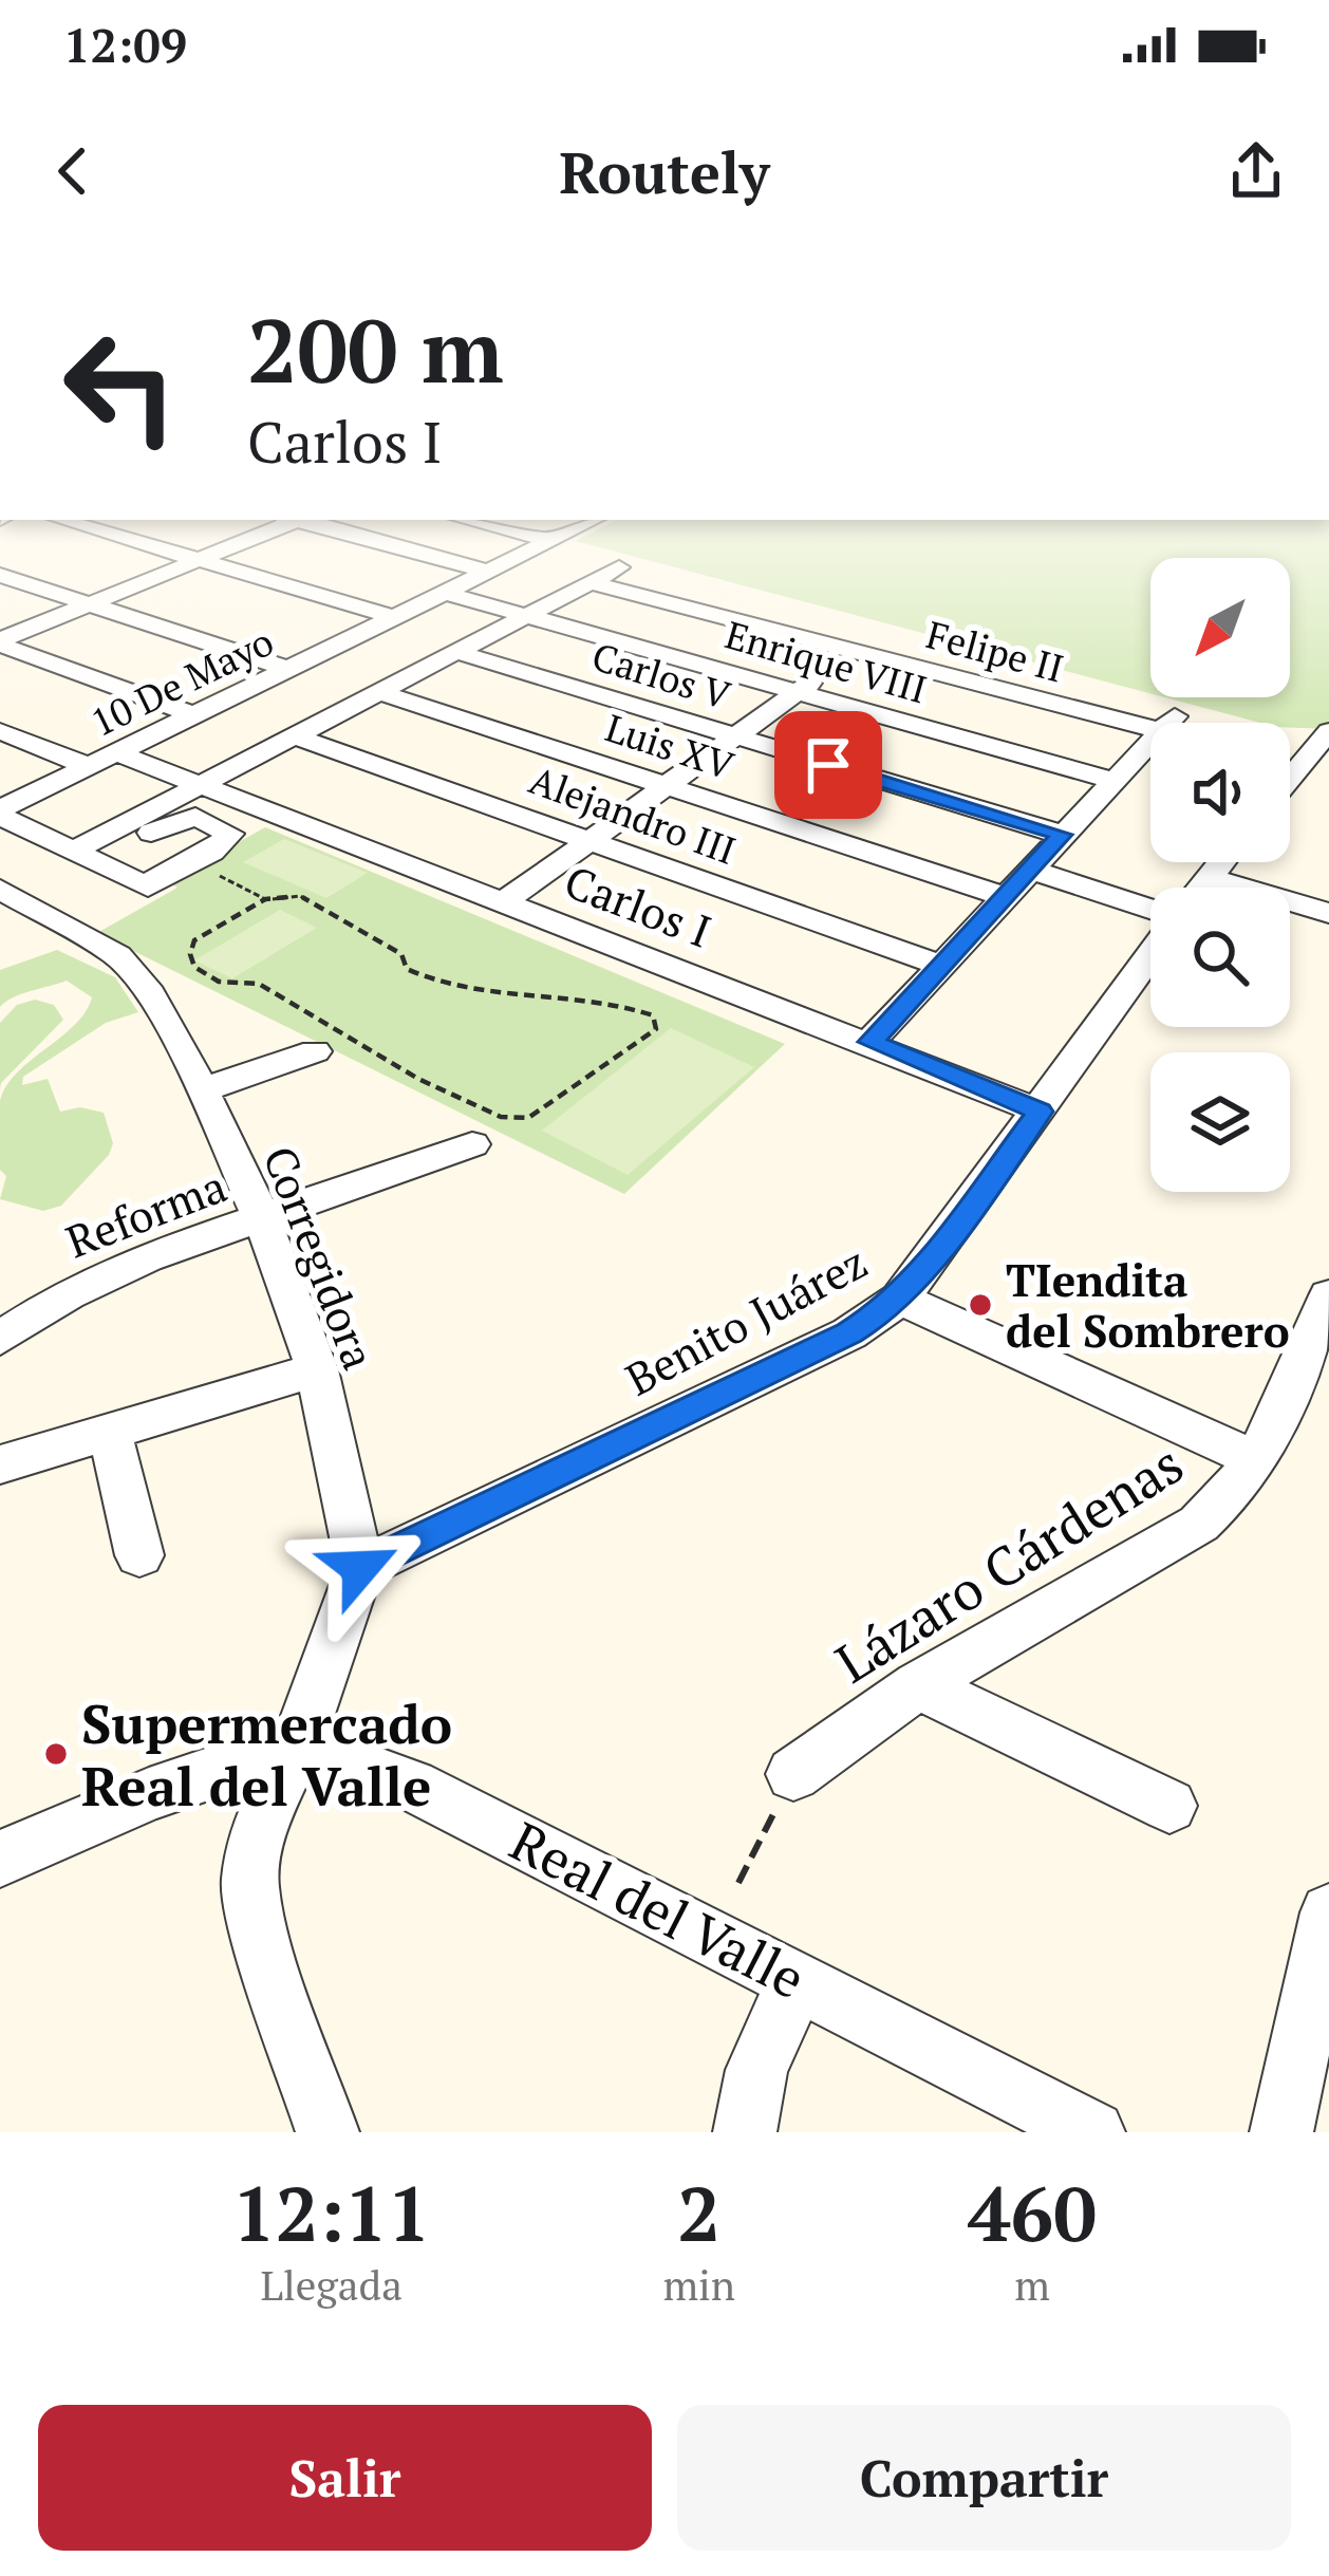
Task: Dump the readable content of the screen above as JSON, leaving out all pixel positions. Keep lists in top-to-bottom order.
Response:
{
  "streets": {
    "street": [
      "Felipe II",
      "Enrique VIII",
      "Carlos V",
      "10 De Mayo",
      "Luis XV",
      "Alejandro III",
      "Carlos I",
      "Reforma",
      "Corregidora",
      "Benito Juárez",
      "Lázaro Cárdenas",
      "Real del Valle"
    ]
  },
  "crossings": [
    ["Felipe II", "Enrique VIII"],
    ["Enrique VIII", "10 De Mayo"],
    ["10 De Mayo", "Carlos I"],
    ["Carlos I", "Benito Juárez"],
    ["Reforma", "Corregidora"],
    ["Corregidora", "Benito Juárez"]
  ],
  "places": ["TIendita del Sombrero", "Supermercado Real del Valle"],
  "north": "bottom left",
  "page": {
    "status": "12:09",
    "header": "Routely",
    "turn": ["200 m", "Carlos I"],
    "eta": [
      "12:11",
      "Llegada",
      "2",
      "min",
      "460",
      "m"
    ],
    "buttons": ["Salir", "Compartir"]
  }
}
